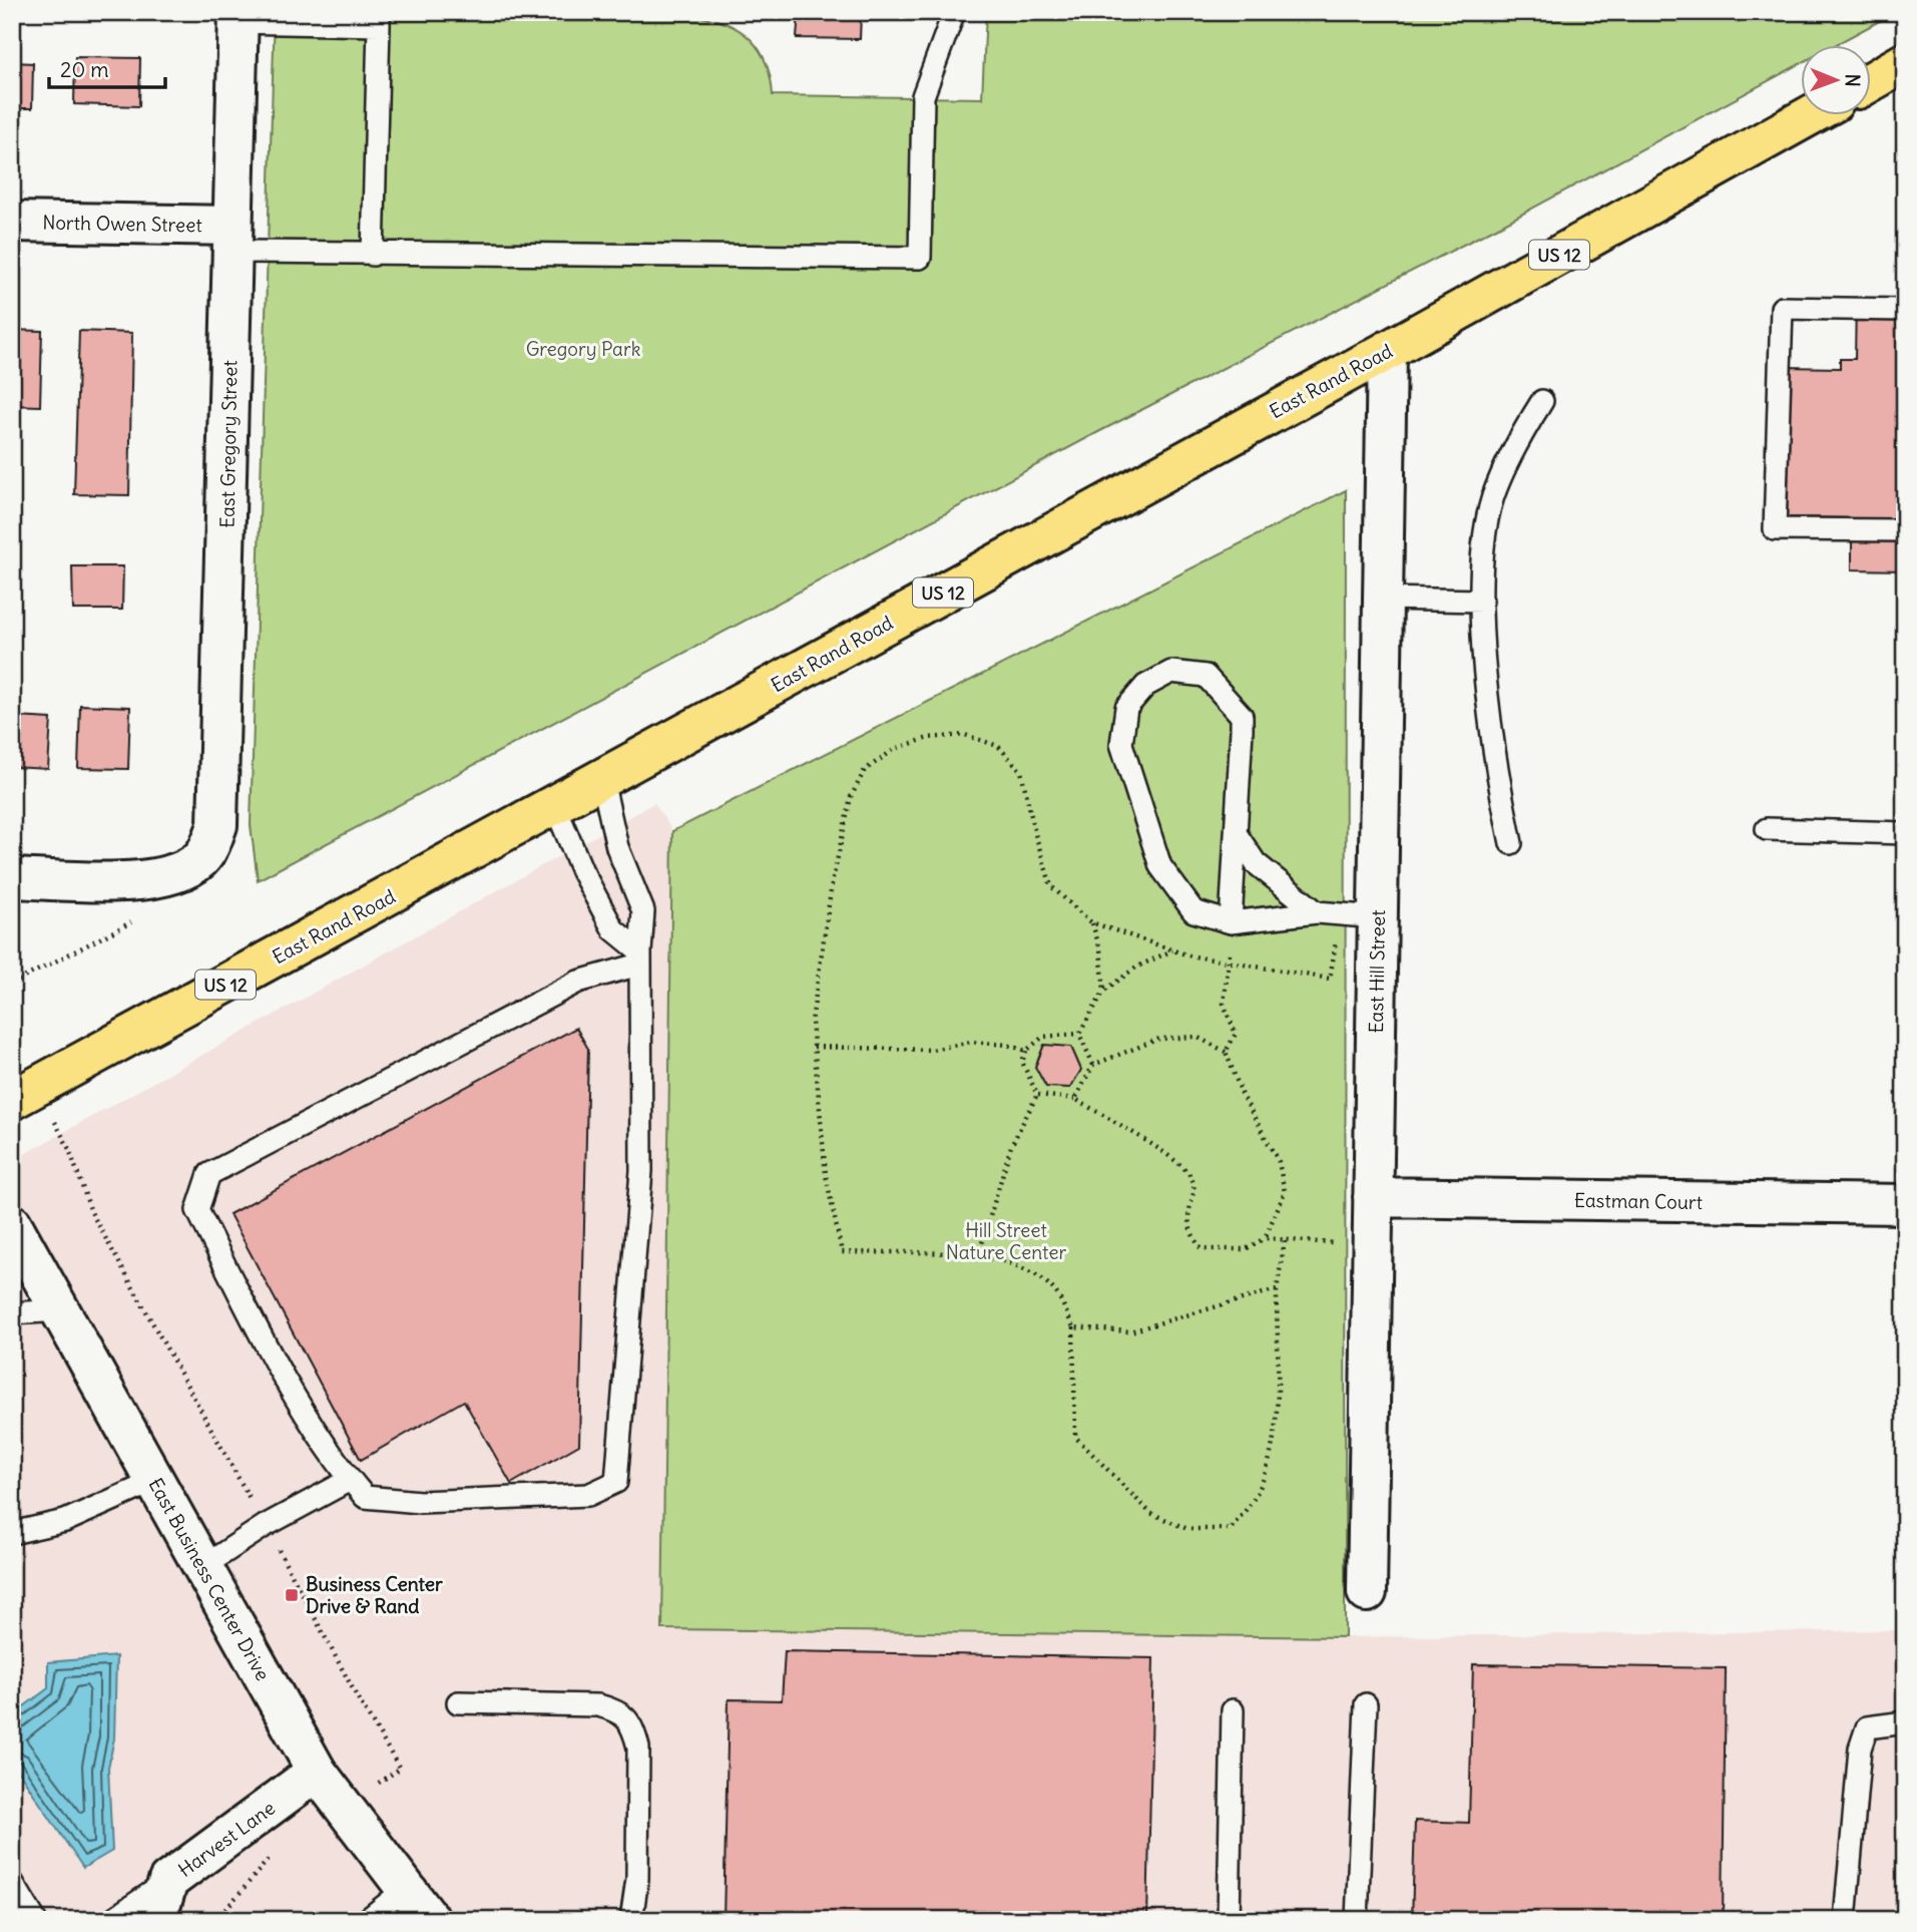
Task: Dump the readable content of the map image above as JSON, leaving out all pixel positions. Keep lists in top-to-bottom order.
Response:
{
  "streets": {
    "main road": ["US 12", "East Rand Road"],
    "street": [
      "North Owen Street",
      "East Gregory Street",
      "East Hill Street",
      "Eastman Court",
      "East Business Center Drive",
      "Harvest Lane"
    ]
  },
  "crossings": [
    ["North Owen Street", "East Gregory Street"],
    ["East Rand Road", "East Hill Street"],
    ["East Hill Street", "Eastman Court"],
    ["East Business Center Drive", "Harvest Lane"]
  ],
  "parks": ["Gregory Park", "Hill Street Nature Center"],
  "places": {
    "transit": ["Business Center Drive & Rand"]
  },
  "scale_bar": "20 m",
  "north": "right"
}
